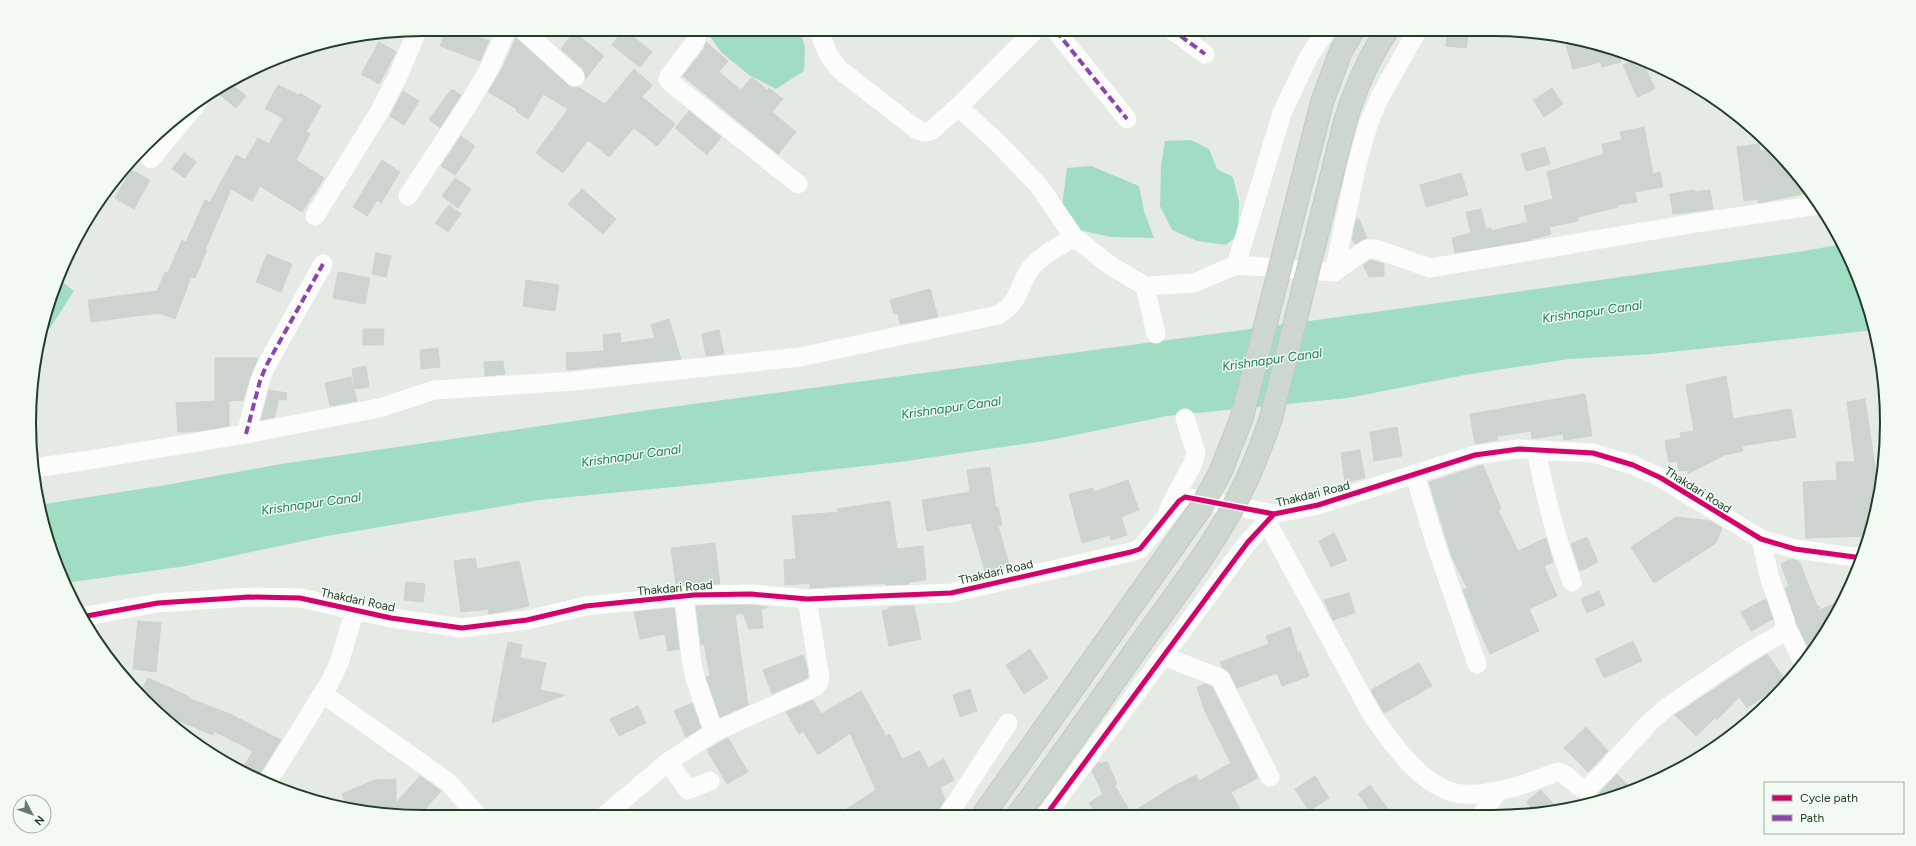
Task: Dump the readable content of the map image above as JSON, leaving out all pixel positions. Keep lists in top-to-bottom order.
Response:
{
  "streets": {
    "street": ["Thakdari Road"]
  },
  "water": ["Krishnapur Canal"],
  "legend": ["Cycle path", "Path"],
  "north": "bottom right"
}
